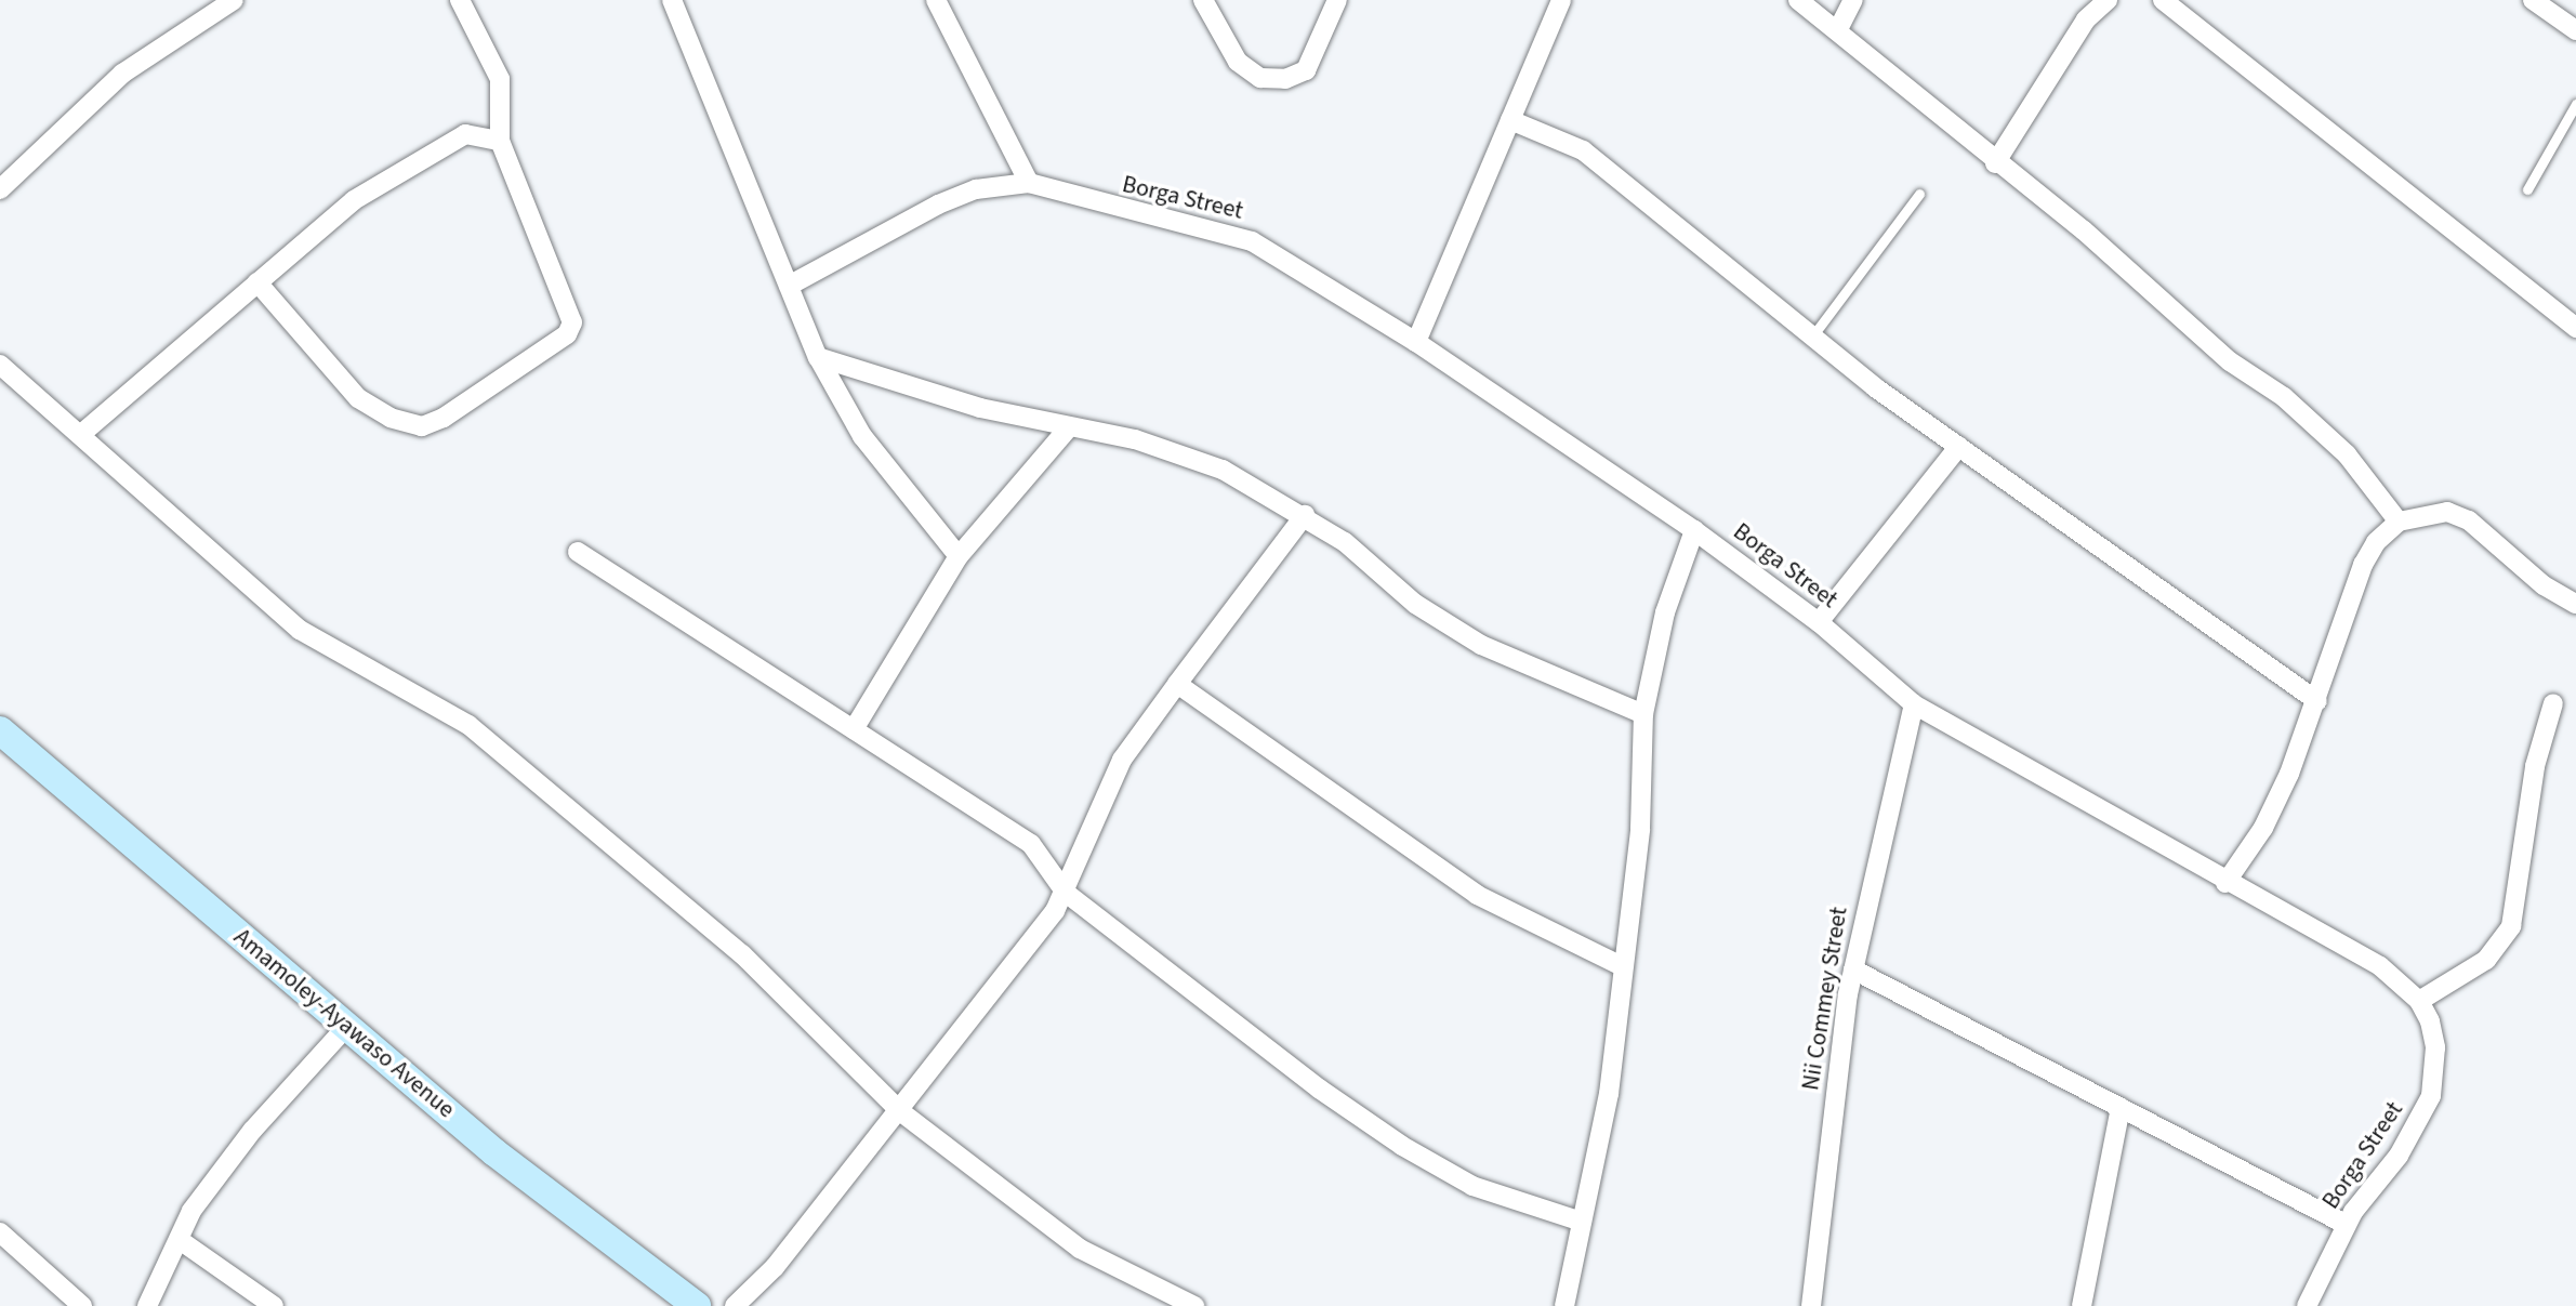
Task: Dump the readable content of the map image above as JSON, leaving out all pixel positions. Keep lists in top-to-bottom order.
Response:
{
  "streets": {
    "street": ["Borga Street", "Nii Commey Street", "Amamoley-Ayawaso Avenue"]
  },
  "crossings": [
    ["Borga Street", "Nii Commey Street"]
  ]
}
